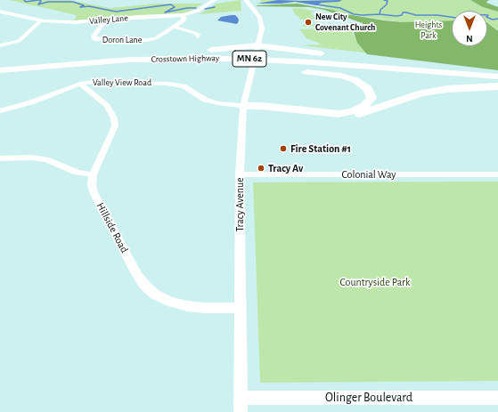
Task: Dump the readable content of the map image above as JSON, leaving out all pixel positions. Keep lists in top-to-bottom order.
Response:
{
  "streets": {
    "highway": ["Crosstown Highway", "MN 62"],
    "street": [
      "Valley Lane",
      "Doron Lane",
      "Valley View Road",
      "Colonial Way",
      "Tracy Avenue",
      "Hillside Road",
      "Olinger Boulevard"
    ]
  },
  "crossings": [
    ["Valley Lane", "Doron Lane"],
    ["Valley View Road", "Tracy Avenue"],
    ["Valley View Road", "Hillside Road"],
    ["Colonial Way", "Tracy Avenue"],
    ["Tracy Avenue", "Hillside Road"],
    ["Tracy Avenue", "Olinger Boulevard"]
  ],
  "parks": ["Heights Park", "Countryside Park"],
  "places": ["New City Covenant Church", "Fire Station #1", "Tracy Av"],
  "north": "bottom"
}
